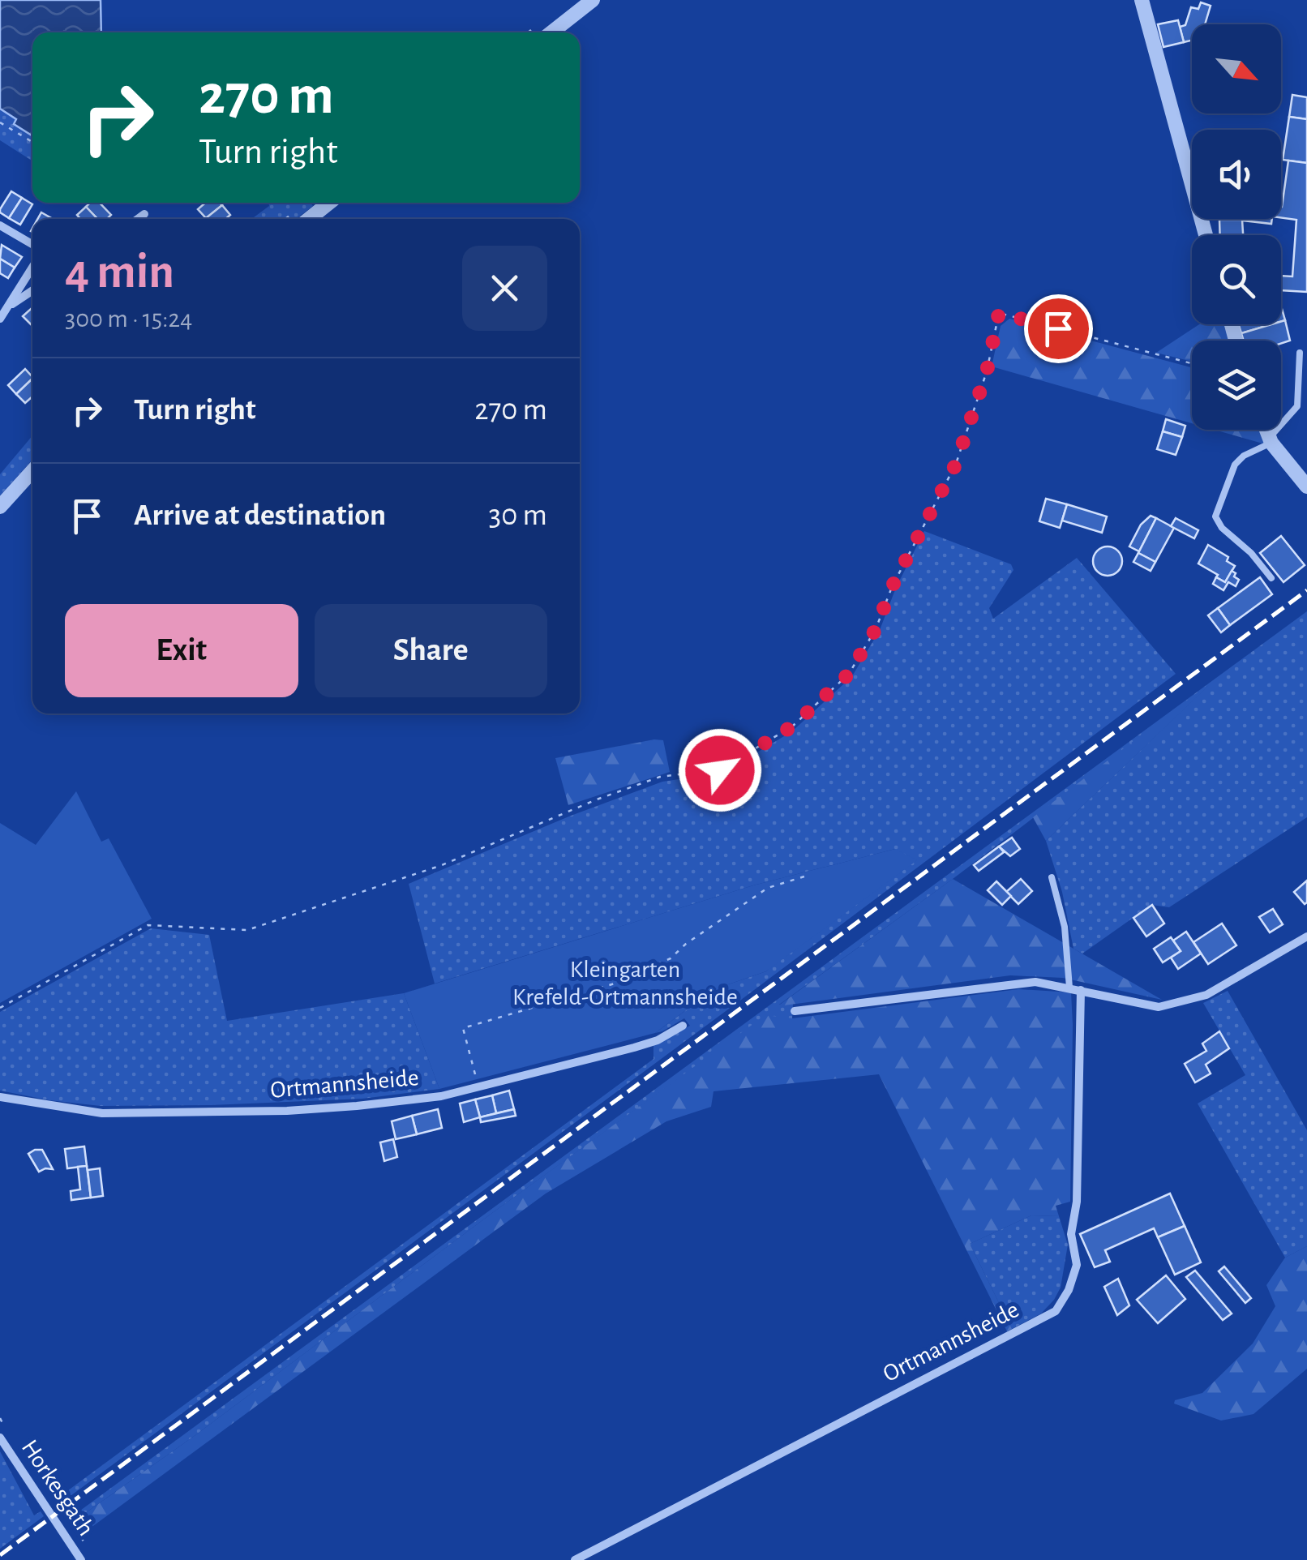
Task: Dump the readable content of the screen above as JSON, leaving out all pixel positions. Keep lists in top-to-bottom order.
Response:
{
  "streets": {
    "street": ["Ortmannsheide", "Horkesgath"]
  },
  "parks": ["Kleingarten Krefeld-Ortmannsheide"],
  "north": "bottom right",
  "page": {
    "turn": ["270 m", "Turn right"],
    "heading": ["4 min", "300 m · 15:24"],
    "list": [
      {
        "name": "Turn right",
        "value": "270 m"
      },
      {
        "name": "Arrive at destination",
        "value": "30 m"
      }
    ],
    "buttons": ["Exit", "Share"]
  }
}
